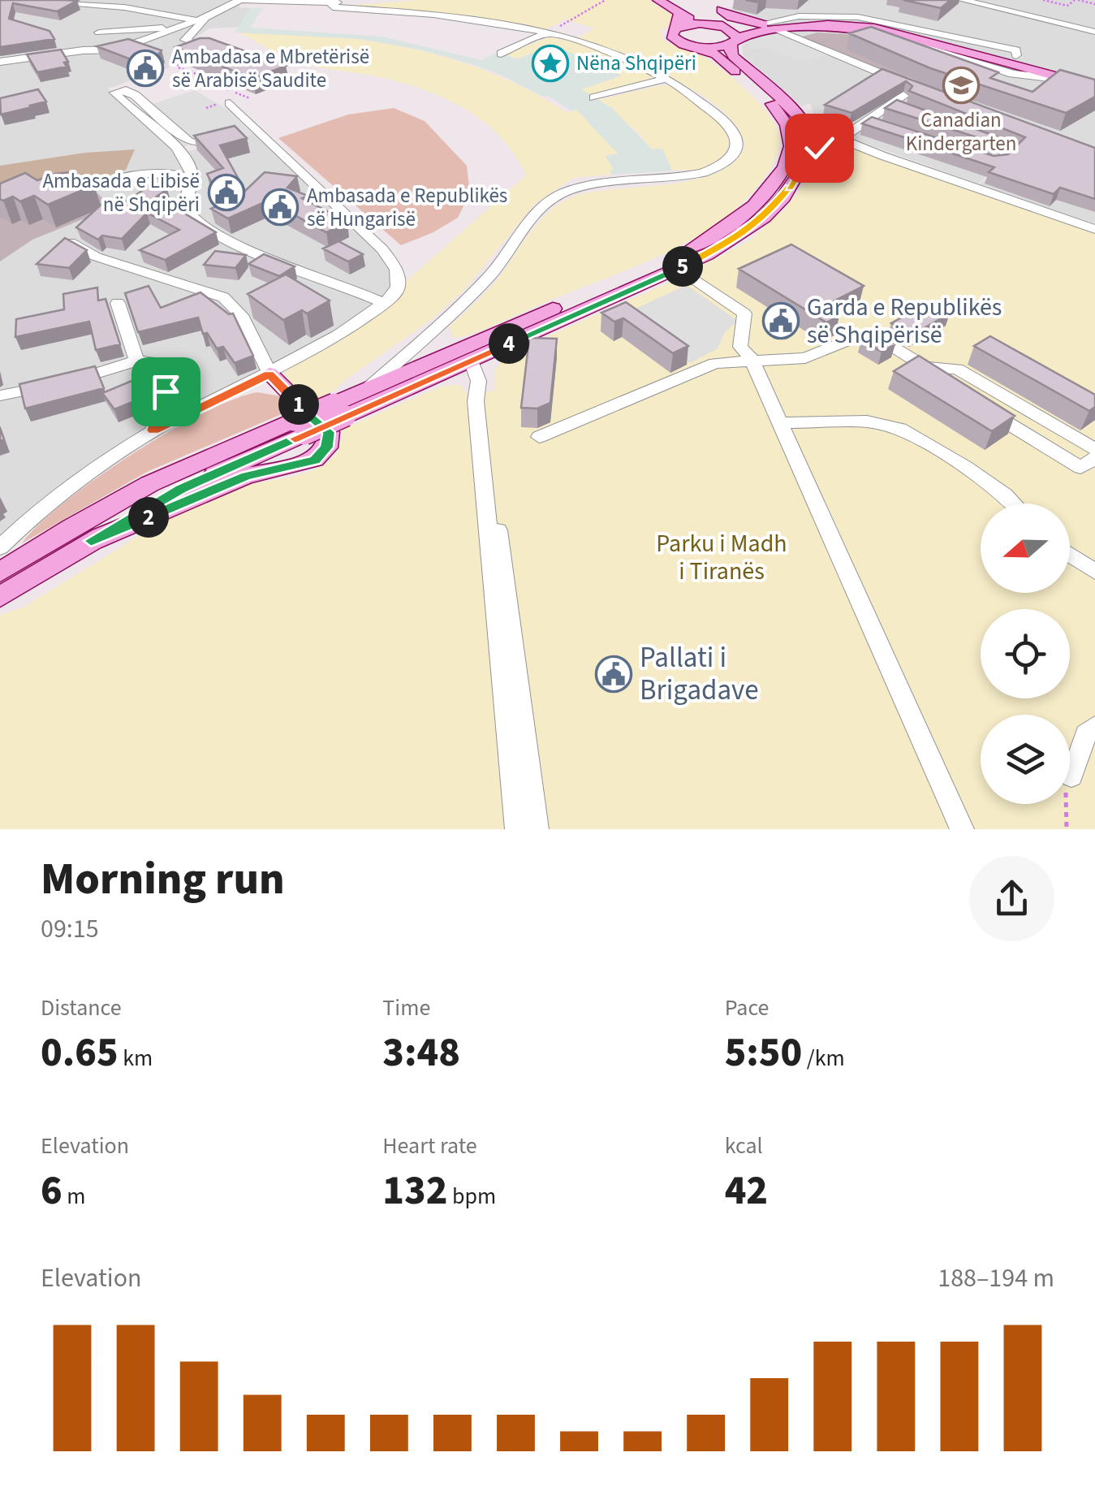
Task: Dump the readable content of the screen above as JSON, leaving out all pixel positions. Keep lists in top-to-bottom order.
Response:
{
  "parks": ["Parku i Madh i Tiranës"],
  "places": {
    "place": ["Nëna Shqipëri"],
    "public building": [
      "Ambadasa e Mbretërisë së Arabisë Saudite",
      "Ambasada e Libisë në Shqipëri",
      "Ambasada e Republikës së Hungarisë",
      "Garda e Republikës së Shqipërisë",
      "Pallati i Brigadave"
    ],
    "school or university": ["Canadian Kindergarten"]
  },
  "north": "left",
  "page": {
    "pins": [
      "5",
      "4",
      "1",
      "2"
    ],
    "heading": ["Morning run", "09:15"],
    "stats": [
      ["Distance", "0.65 km"],
      ["Time", "3:48"],
      ["Pace", "5:50 /km"],
      ["Elevation", "6 m"],
      ["Heart rate", "132 bpm"],
      ["kcal", "42"]
    ],
    "chart": ["Elevation", "188–194 m"]
  }
}
